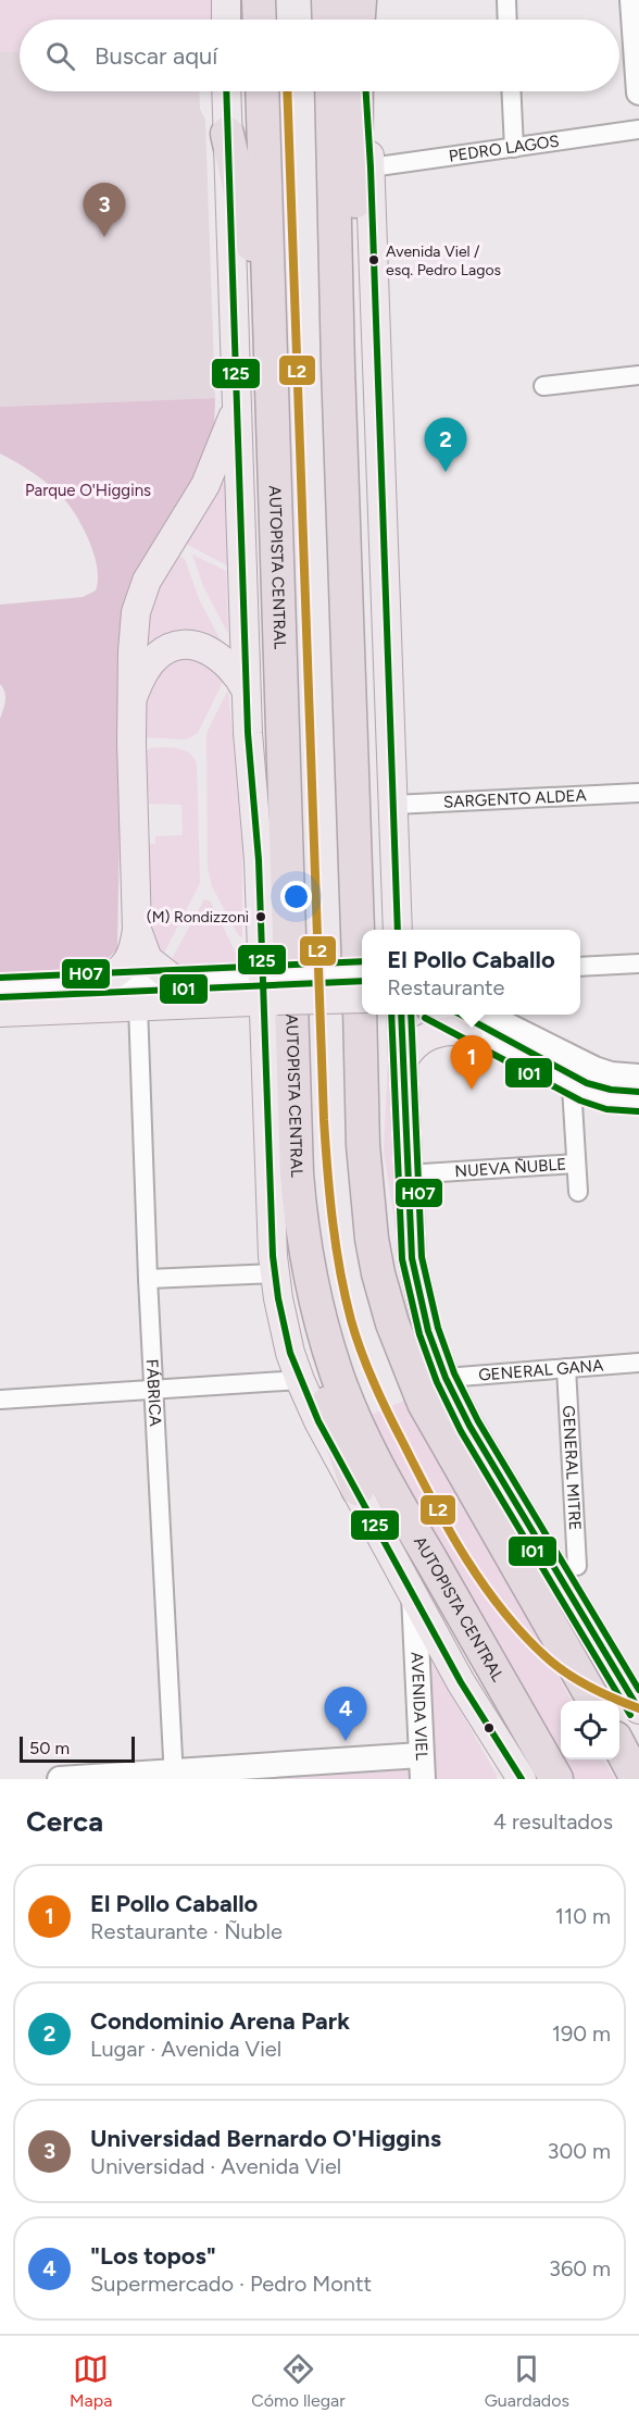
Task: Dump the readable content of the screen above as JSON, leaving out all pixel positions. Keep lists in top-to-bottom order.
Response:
{
  "streets": {
    "highway": ["AUTOPISTA CENTRAL"],
    "main road": ["AVENIDA VIEL"],
    "street": [
      "PEDRO LAGOS",
      "SARGENTO ALDEA",
      "NUEVA ÑUBLE",
      "GENERAL GANA",
      "FÁBRICA",
      "GENERAL MITRE"
    ]
  },
  "crossings": [
    ["GENERAL GANA", "GENERAL MITRE"]
  ],
  "parks": ["Parque O'Higgins"],
  "places": ["Avenida Viel / esq. Pedro Lagos", "(M) Rondizzoni"],
  "lines": [
    "transit line L2",
    "transit line 125",
    "transit line H07",
    "transit line I01"
  ],
  "scale_bar": "50 m",
  "page": {
    "search": "Buscar aquí",
    "pins": [
      "3",
      "2",
      "1",
      "4"
    ],
    "popup": ["El Pollo Caballo", "Restaurante"],
    "scale": "50 m",
    "heading": ["Cerca", "4 resultados"],
    "list": [
      {
        "mark": "1",
        "name": "El Pollo Caballo",
        "note": "Restaurante · Ñuble",
        "value": "110 m"
      },
      {
        "mark": "2",
        "name": "Condominio Arena Park",
        "note": "Lugar · Avenida Viel",
        "value": "190 m"
      },
      {
        "mark": "3",
        "name": "Universidad Bernardo O'Higgins",
        "note": "Universidad · Avenida Viel",
        "value": "300 m"
      },
      {
        "mark": "4",
        "name": "\"Los topos\"",
        "note": "Supermercado · Pedro Montt",
        "value": "360 m"
      }
    ],
    "nav": ["Mapa", "Cómo llegar", "Guardados"]
  }
}
